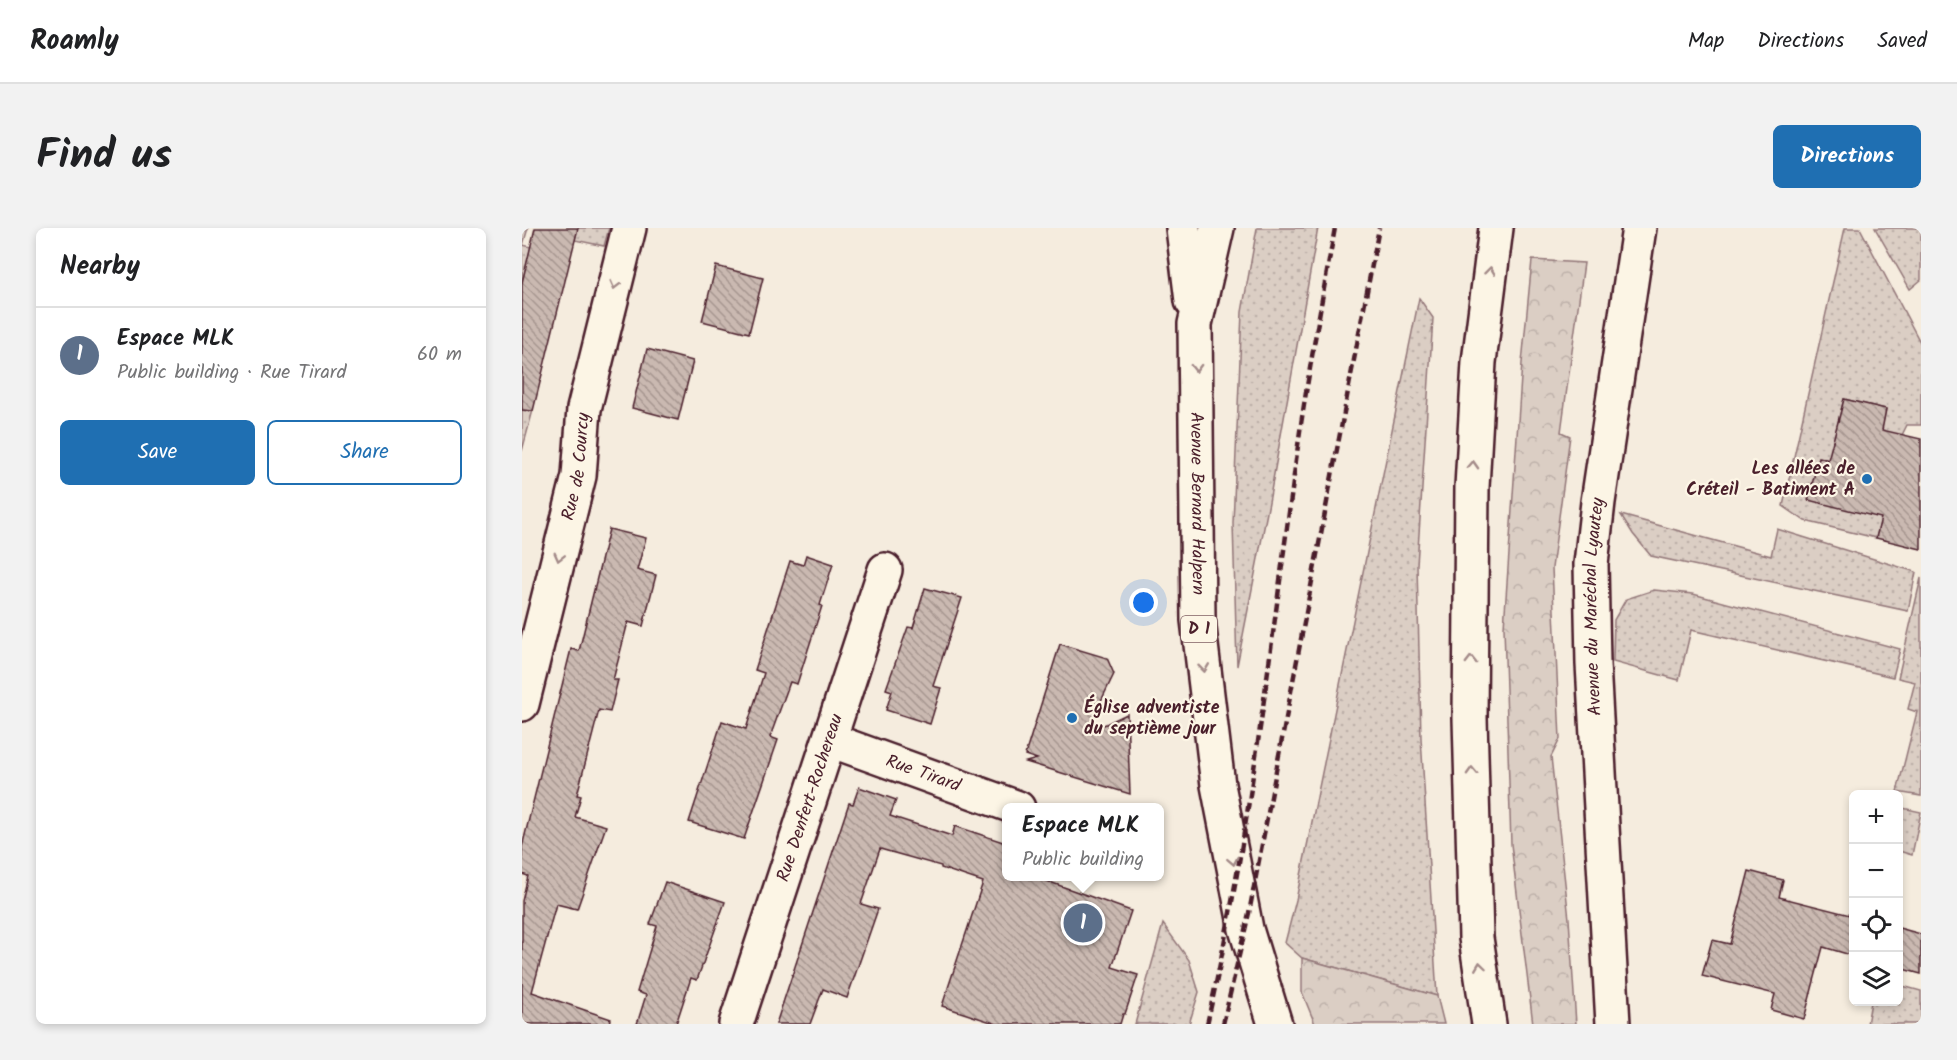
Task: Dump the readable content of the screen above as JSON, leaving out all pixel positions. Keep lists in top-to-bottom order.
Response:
{
  "streets": {
    "main road": [
      "Rue de Courcy",
      "Avenue Bernard Halpern",
      "Avenue du Maréchal Lyautey",
      "D 1",
      "Rue Tirard",
      "Rue Denfert-Rochereau"
    ]
  },
  "crossings": [
    ["Rue Tirard", "Rue Denfert-Rochereau"]
  ],
  "one_way": ["Rue de Courcy"],
  "places": ["Les allées de Créteil - Batiment A", "Église adventiste du septième jour"],
  "page": {
    "header": "Roamly",
    "nav": ["Map", "Directions", "Saved"],
    "title": "Find us",
    "buttons": [
      "Directions",
      ["Save", "Share"]
    ],
    "heading": "Nearby",
    "list": [
      {
        "mark": "1",
        "name": "Espace MLK",
        "note": "Public building · Rue Tirard",
        "value": "60 m"
      }
    ],
    "map_buttons": ["+", "−"],
    "popup": ["Espace MLK", "Public building"],
    "pins": "1"
  }
}
